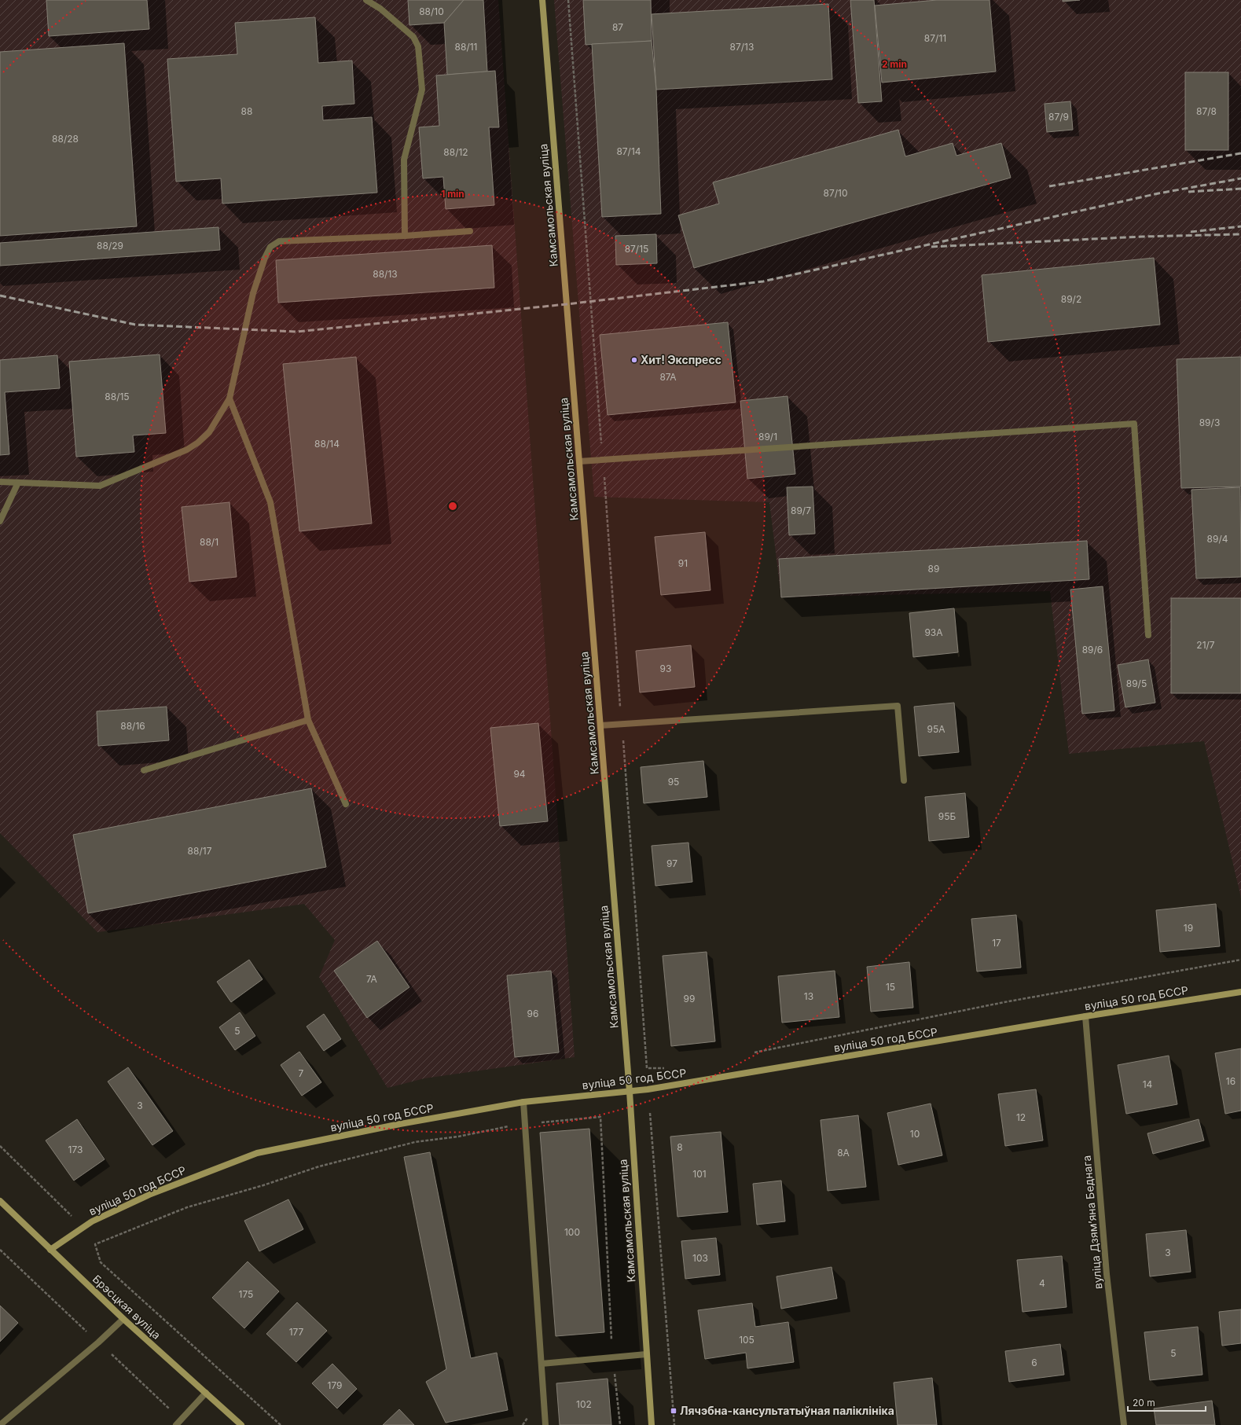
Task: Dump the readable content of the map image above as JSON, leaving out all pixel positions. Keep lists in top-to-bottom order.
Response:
{
  "streets": {
    "main road": ["Камсамольская вуліца", "вуліца 50 год БССР", "Брэсцкая вуліца"],
    "street": ["вуліца Дзямʼяна Беднага"]
  },
  "crossings": [
    ["Камсамольская вуліца", "вуліца 50 год БССР"],
    ["вуліца 50 год БССР", "вуліца Дзямʼяна Беднага"],
    ["вуліца 50 год БССР", "Брэсцкая вуліца"]
  ],
  "places": {
    "other": ["Хит! Экспресс"],
    "transit": ["Лячэбна-кансультатыўная паліклініка"]
  },
  "house_numbers": [
    "88/10",
    "87",
    "87/11",
    "88/11",
    "87/13",
    "88",
    "87/8",
    "87/9",
    "88/28",
    "87/14",
    "88/12",
    "87/10",
    "88/29",
    "87/15",
    "88/13",
    "89/2",
    "87А",
    "88/15",
    "89/3",
    "89/1",
    "88/14",
    "89/7",
    "89/4",
    "88/1",
    "91",
    "89",
    "93А",
    "21/7",
    "89/6",
    "93",
    "89/5",
    "88/16",
    "95А",
    "94",
    "95",
    "95Б",
    "88/17",
    "97",
    "19",
    "17",
    "7А",
    "15",
    "13",
    "99",
    "96",
    "5",
    "7",
    "16",
    "14",
    "3",
    "12",
    "10",
    "8",
    "173",
    "8А",
    "101",
    "100",
    "3",
    "103",
    "4",
    "175",
    "177",
    "105",
    "5",
    "6",
    "179",
    "102"
  ],
  "scale_bar": "20 m",
  "rings": ["2 min", "1 min"]
}
